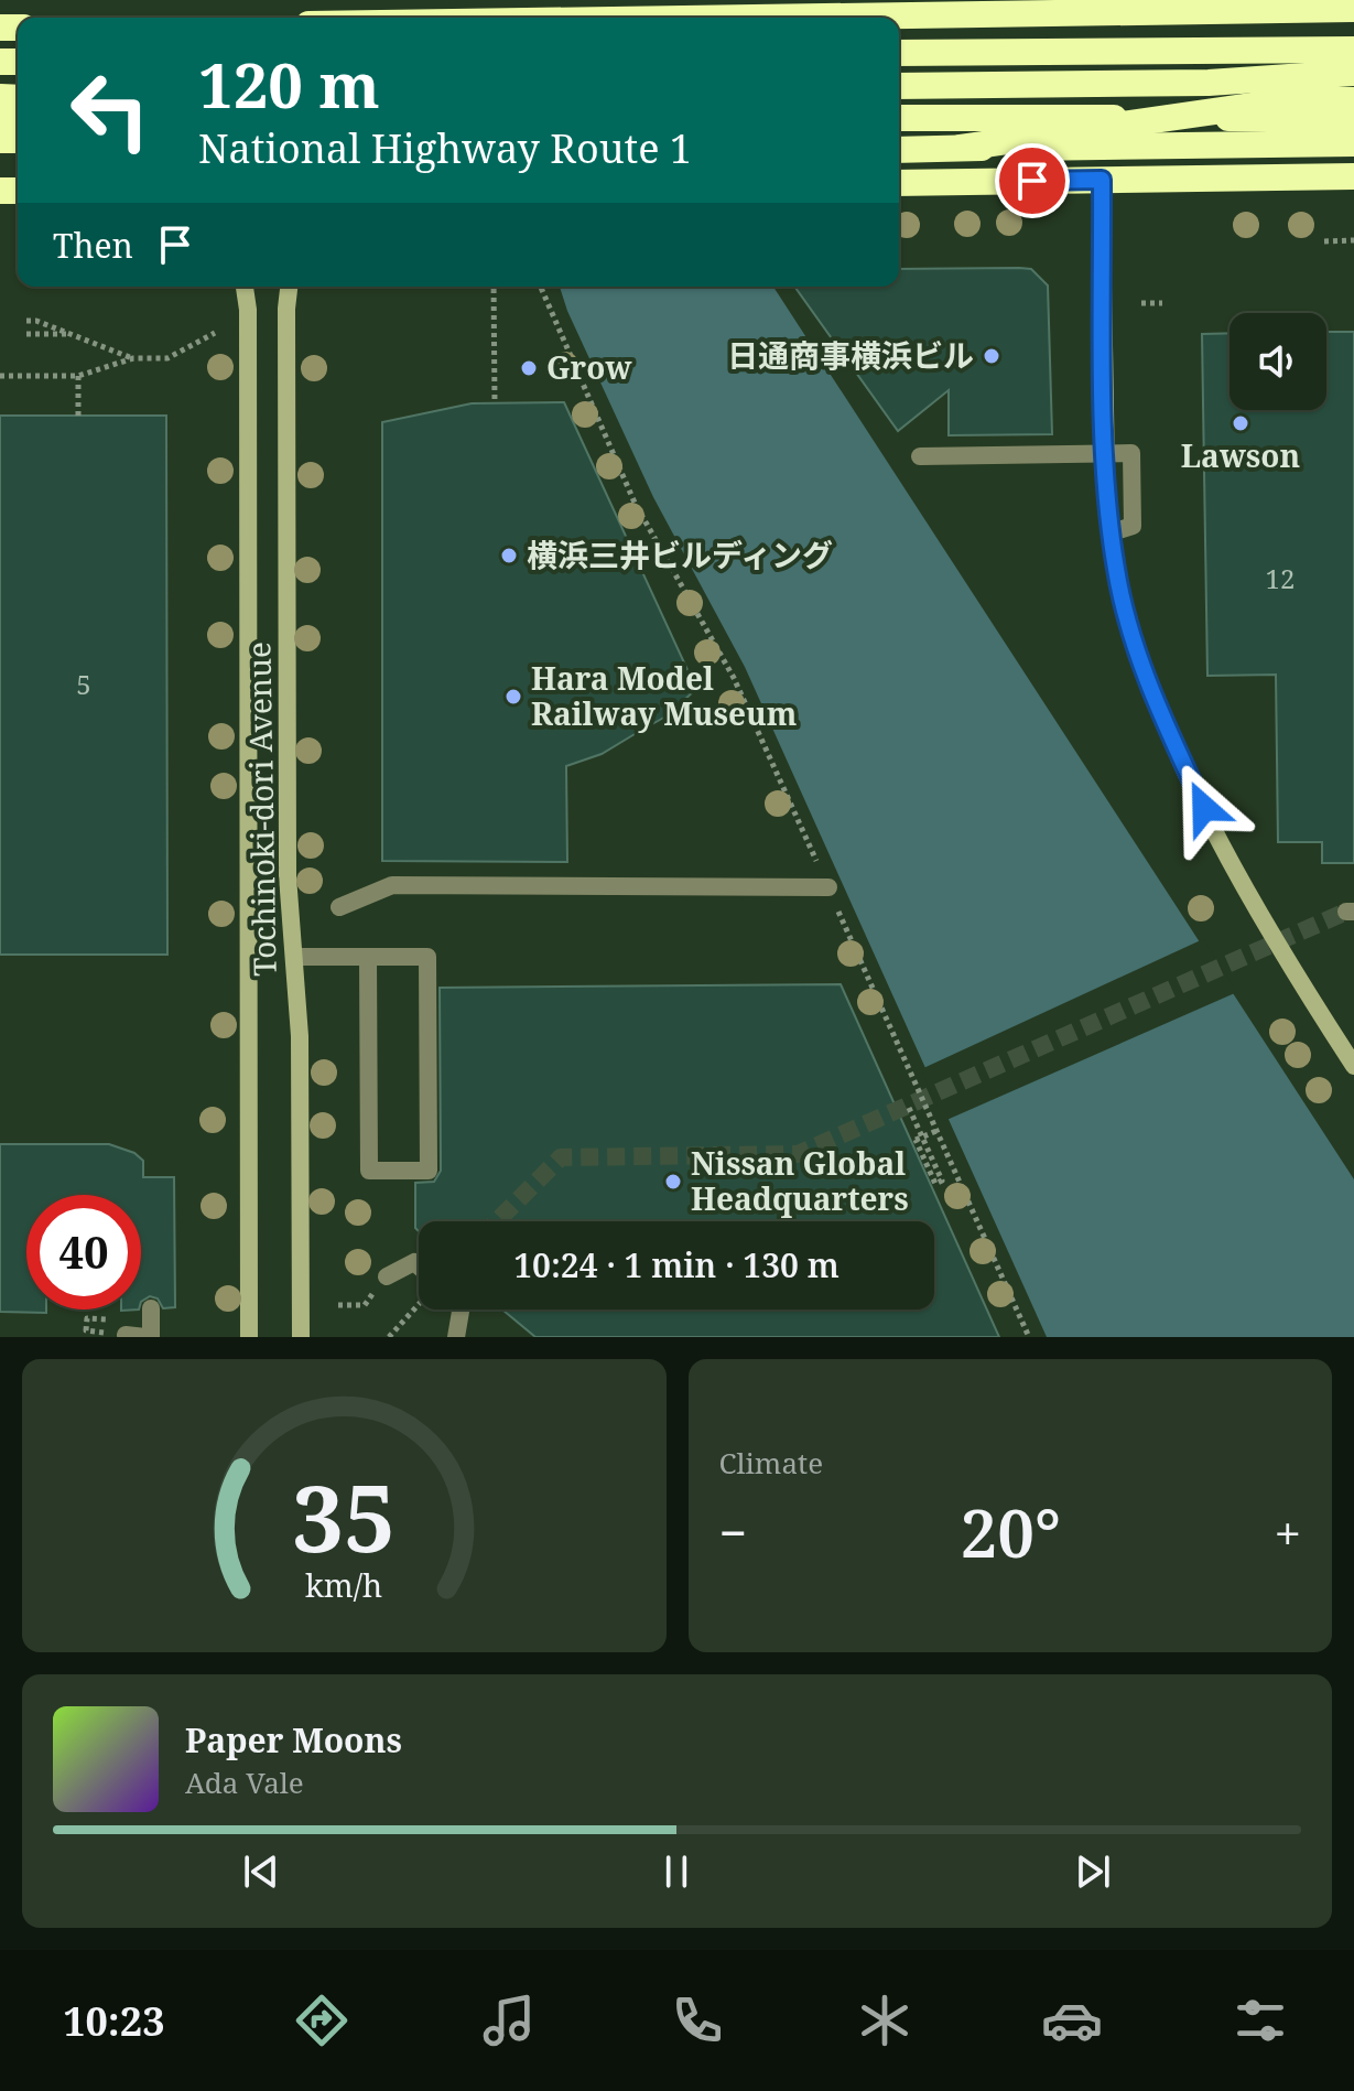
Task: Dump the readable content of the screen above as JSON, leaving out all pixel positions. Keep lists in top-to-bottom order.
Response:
{
  "streets": {
    "street": ["Tochinoki-dori Avenue"]
  },
  "places": [
    "日通商事横浜ビル",
    "Grow",
    "Lawson",
    "横浜三井ビルディング",
    "Hara Model Railway Museum",
    "Nissan Global Headquarters"
  ],
  "house_numbers": ["12", "5"],
  "page": {
    "turn": ["120 m", "National Highway Route 1"],
    "then": "Then",
    "limit": "40",
    "trip": "10:24 · 1 min · 130 m",
    "tile": "Climate",
    "heat": ["−", "20°", "+"],
    "song": ["Paper Moons", "Ada Vale"],
    "tabs": "10:23",
    "gauge": ["35", "km/h"]
  }
}
